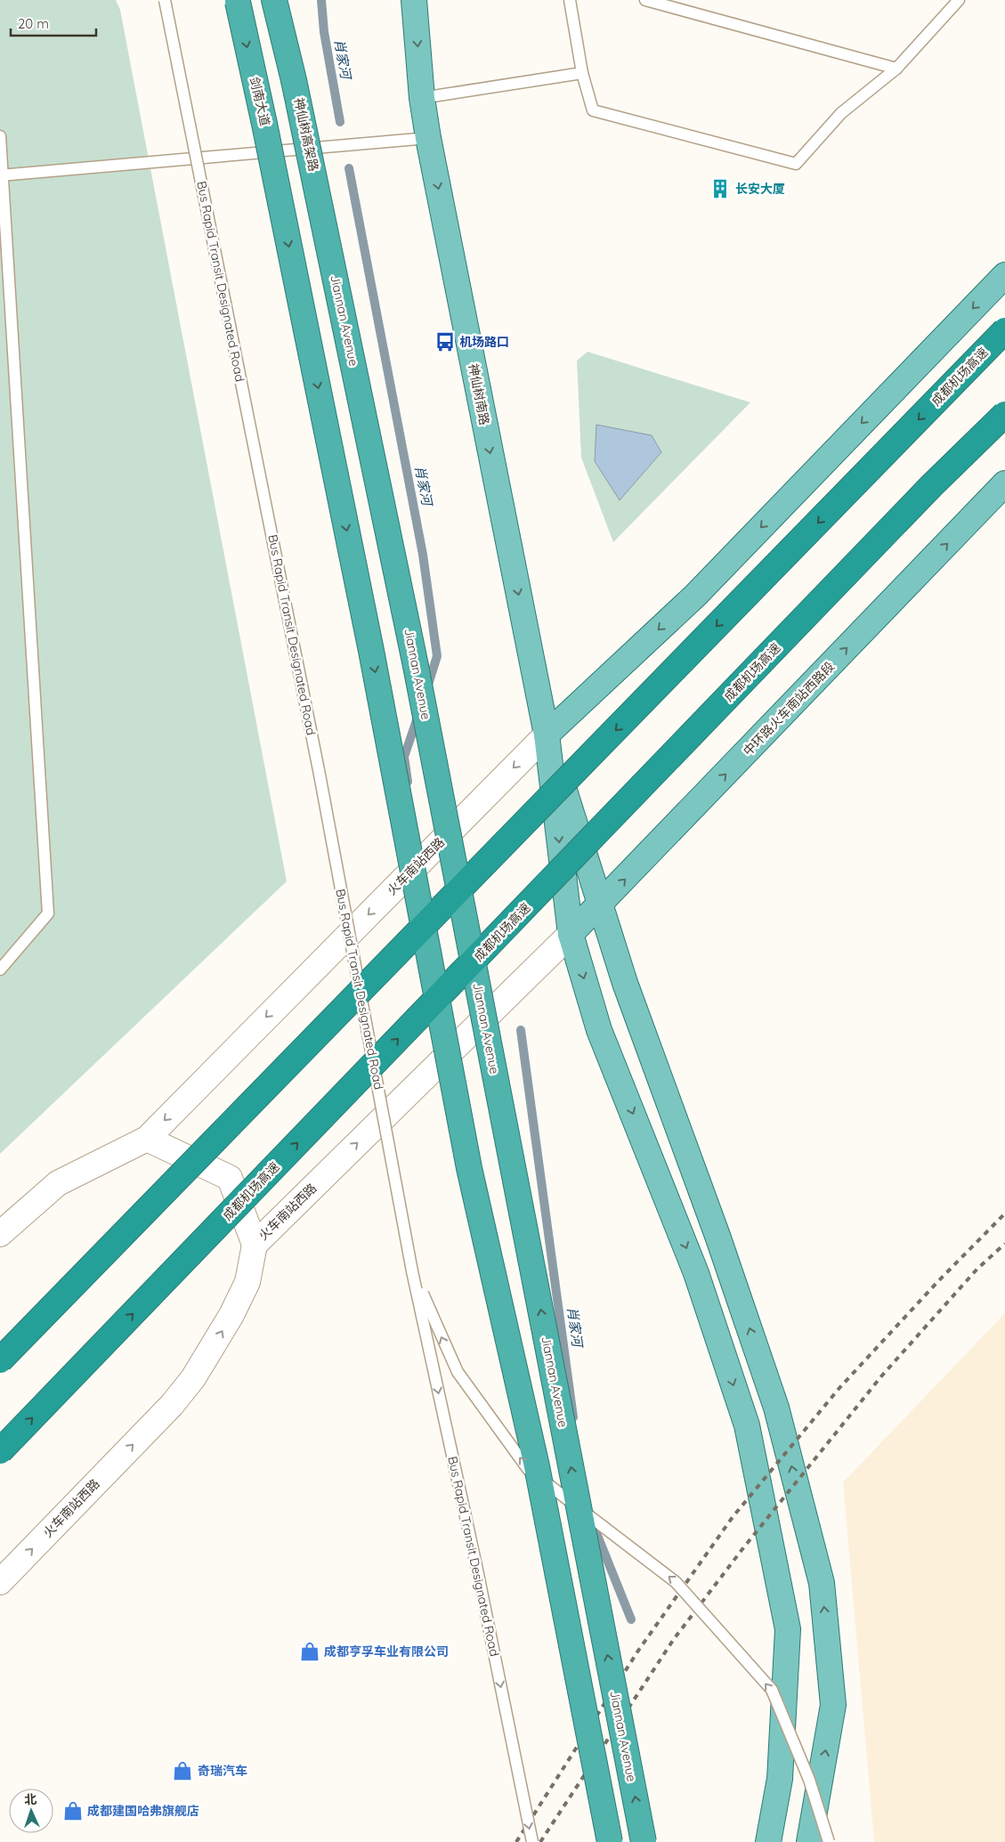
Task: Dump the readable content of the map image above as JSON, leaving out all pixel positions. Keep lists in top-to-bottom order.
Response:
{
  "streets": {
    "highway": [
      "剑南大道",
      "神仙树高架路",
      "Jiannan Avenue",
      "成都机场高速"
    ],
    "main road": ["神仙树南路", "中环路火车南站西路段", "火车南站西路"],
    "lane": ["Bus Rapid Transit Designated Road"]
  },
  "crossings": [
    ["神仙树高架路", "Jiannan Avenue"],
    ["神仙树南路", "火车南站西路"],
    ["中环路火车南站西路段", "火车南站西路"]
  ],
  "one_way": ["剑南大道", "Jiannan Avenue", "神仙树南路"],
  "water": ["肖家河"],
  "places": {
    "building": ["长安大厦"],
    "bus stop": ["机场路口"],
    "shop": ["成都亨孚车业有限公司", "奇瑞汽车", "成都建国哈弗旗舰店"]
  },
  "scale_bar": "20 m",
  "north": "top"
}
